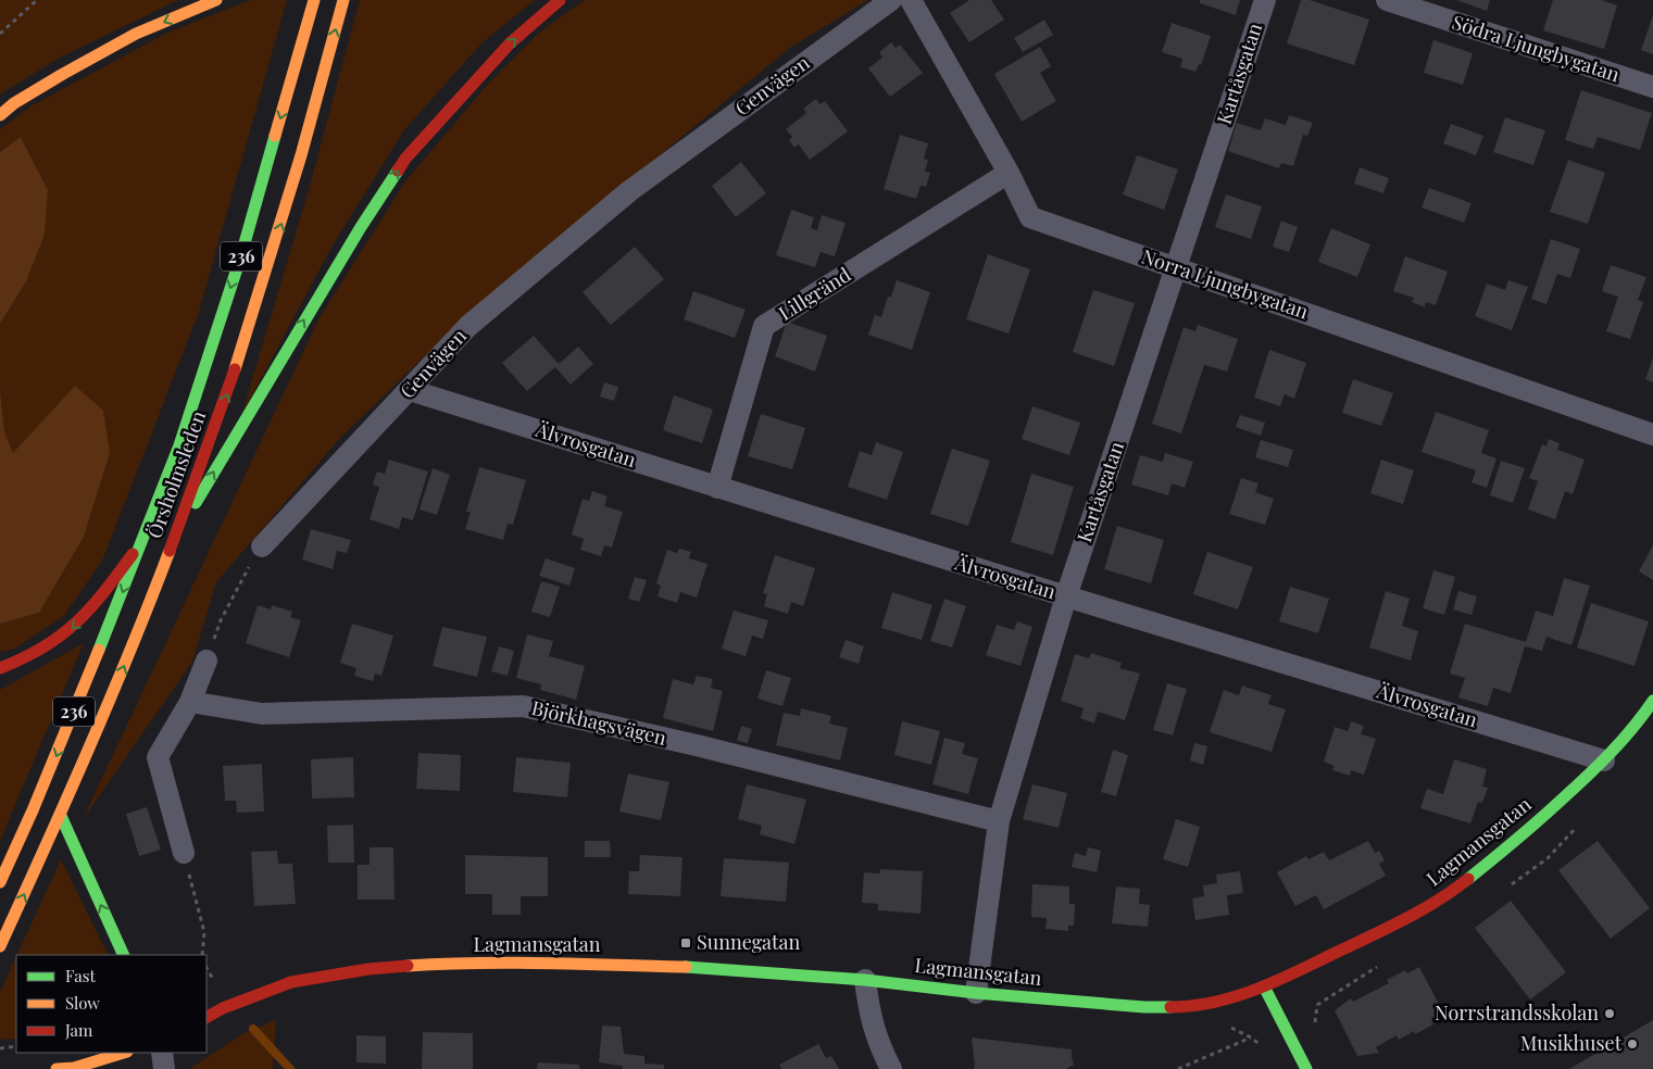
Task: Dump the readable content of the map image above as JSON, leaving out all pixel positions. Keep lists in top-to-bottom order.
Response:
{
  "streets": {
    "main road": ["236", "Örsholmsleden", "Lagmansgatan"],
    "street": [
      "Södra Ljungbygatan",
      "Kartåsgatan",
      "Genvägen",
      "Norra Ljungbygatan",
      "Lillgränd",
      "Älvrosgatan",
      "Björkhagsvägen"
    ]
  },
  "crossings": [
    ["Kartåsgatan", "Norra Ljungbygatan"],
    ["Kartåsgatan", "Älvrosgatan"],
    ["Kartåsgatan", "Björkhagsvägen"],
    ["Kartåsgatan", "Lagmansgatan"],
    ["Genvägen", "Älvrosgatan"],
    ["Norra Ljungbygatan", "Lillgränd"],
    ["Lillgränd", "Älvrosgatan"],
    ["Älvrosgatan", "Lagmansgatan"]
  ],
  "places": {
    "transit": ["Sunnegatan"],
    "other": ["Norrstrandsskolan", "Musikhuset"]
  },
  "legend": ["Fast", "Slow", "Jam"]
}
